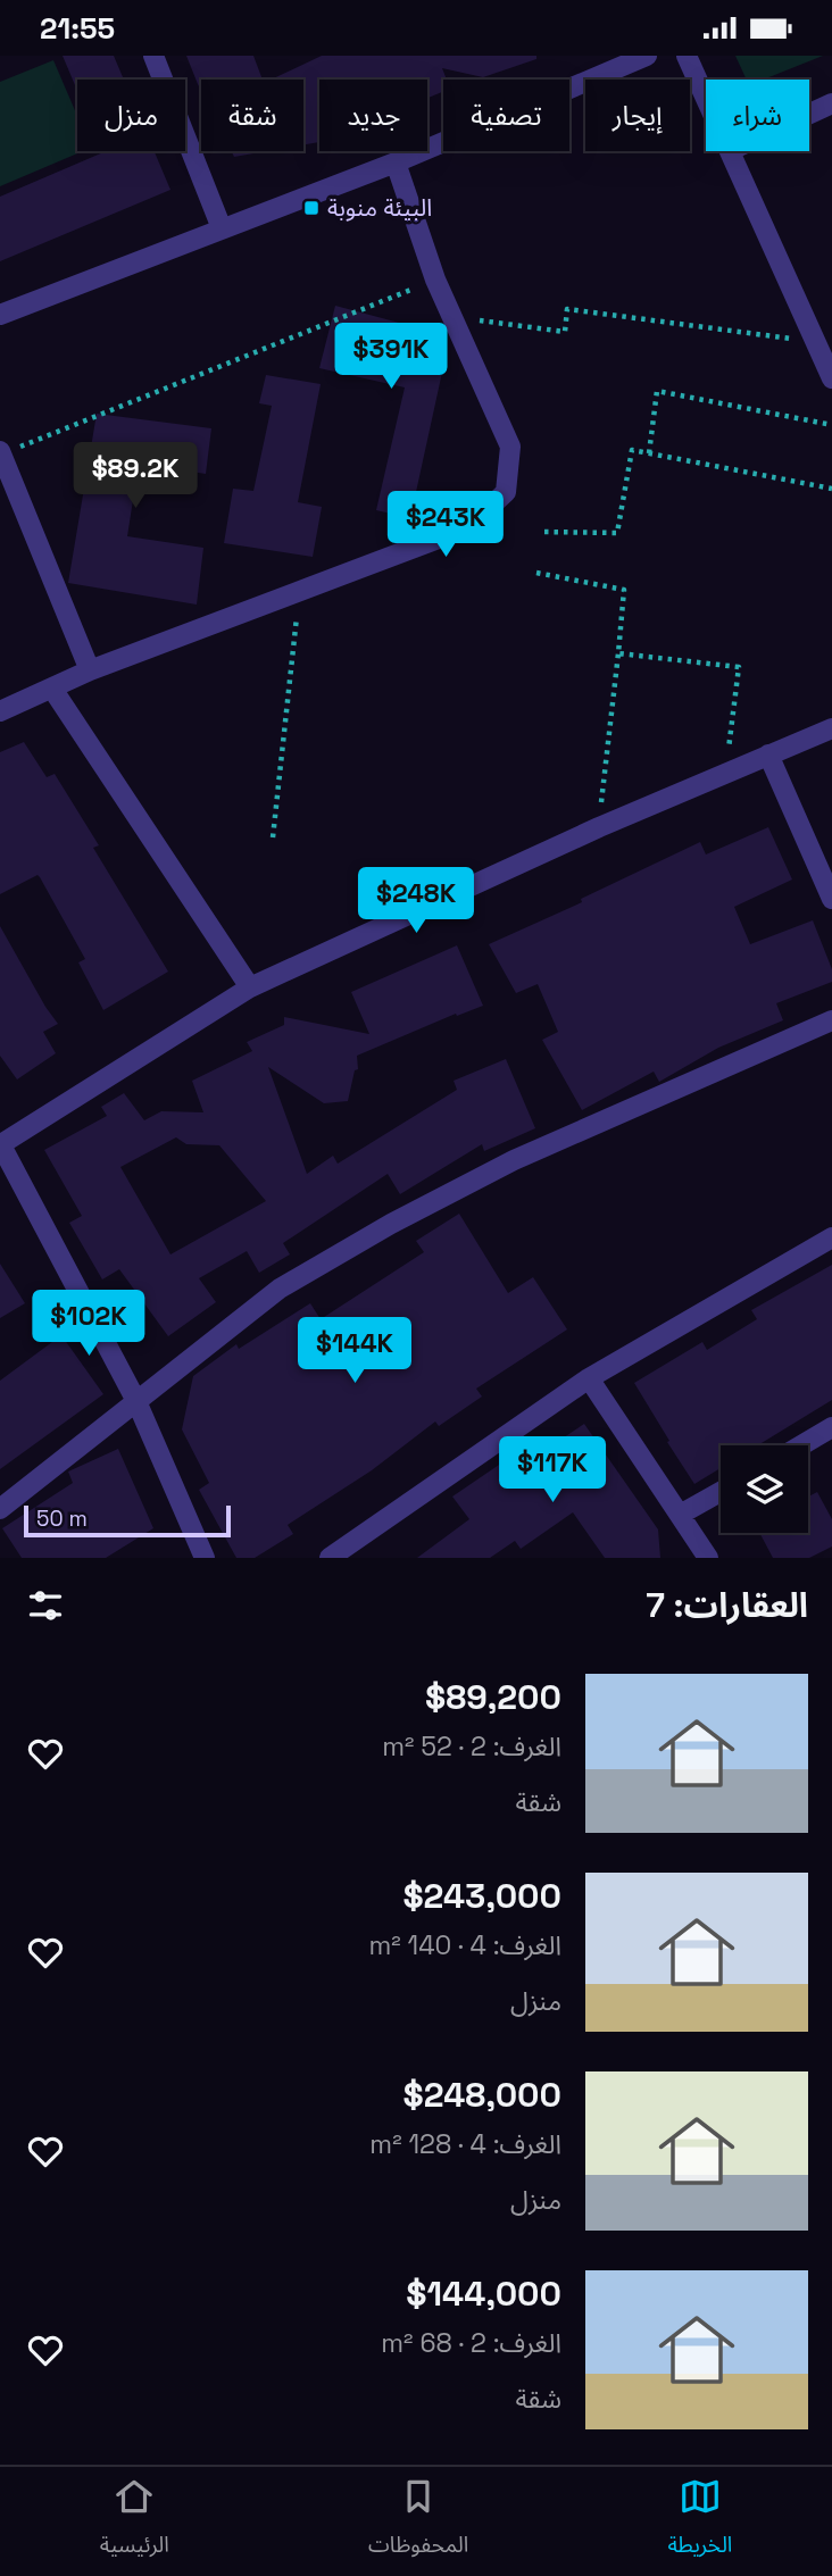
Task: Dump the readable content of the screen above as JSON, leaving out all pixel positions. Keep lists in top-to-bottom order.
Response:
{
  "places": {
    "transit": ["البيئة منوبة"]
  },
  "scale_bar": "50 m",
  "page": {
    "status": "21:55",
    "chip": [
      "شراء",
      "إيجار",
      "تصفية",
      "جديد",
      "شقة",
      "منزل"
    ],
    "price": [
      "$391K",
      "$89.2K",
      "$243K",
      "$248K",
      "$102K",
      "$144K",
      "$117K"
    ],
    "scale": "50 m",
    "heading": "العقارات: 7",
    "list": [
      {
        "name": "$89,200",
        "note": "الغرف: 2 · 52 m² · شقة"
      },
      {
        "name": "$243,000",
        "note": "الغرف: 4 · 140 m² · منزل"
      },
      {
        "name": "$248,000",
        "note": "الغرف: 4 · 128 m² · منزل"
      },
      {
        "name": "$144,000",
        "note": "الغرف: 2 · 68 m² · شقة"
      }
    ],
    "tabs": ["الخريطة", "المحفوظات", "الرئيسية"]
  }
}
